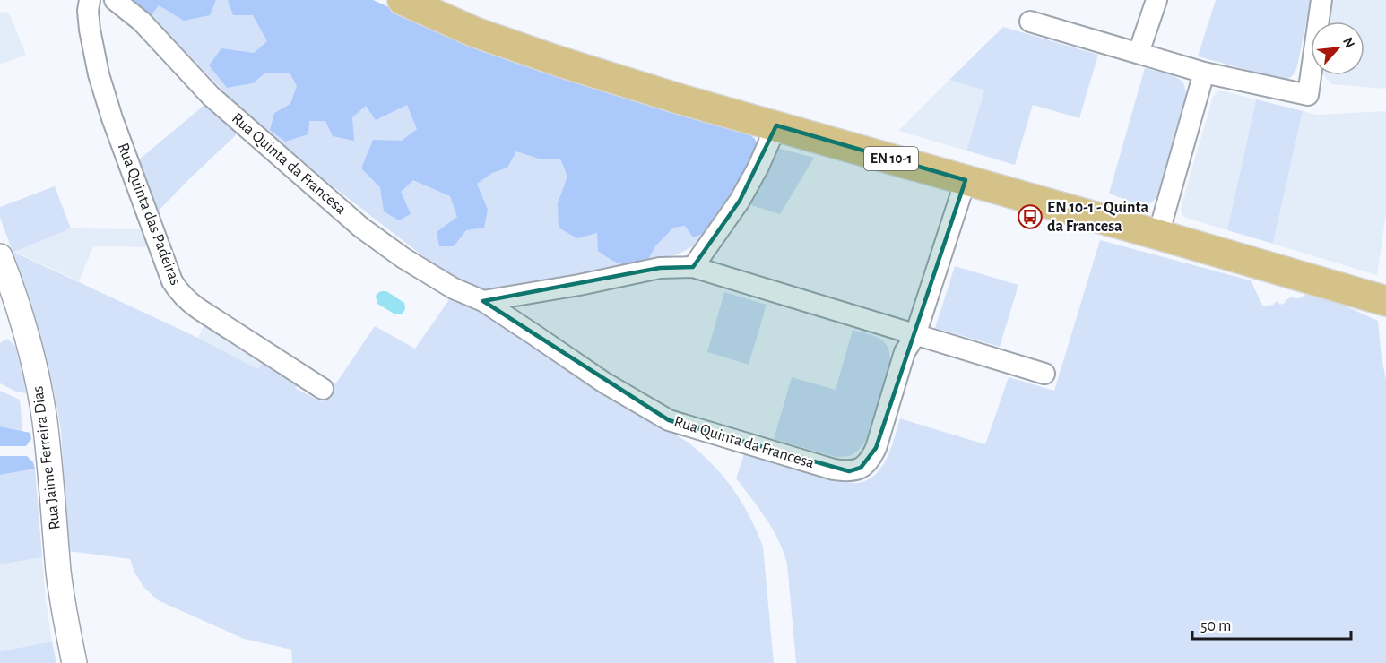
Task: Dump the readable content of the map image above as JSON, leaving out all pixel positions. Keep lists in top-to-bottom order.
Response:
{
  "streets": {
    "main road": ["EN 10-1"],
    "street": ["Rua Quinta da Francesa", "Rua Quinta das Padeiras", "Rua Jaime Ferreira Dias"]
  },
  "crossings": [
    ["EN 10-1", "Rua Quinta da Francesa"]
  ],
  "places": {
    "bus stop": ["EN 10-1 - Quinta da Francesa"]
  },
  "scale_bar": "50 m",
  "north": "top right"
}
